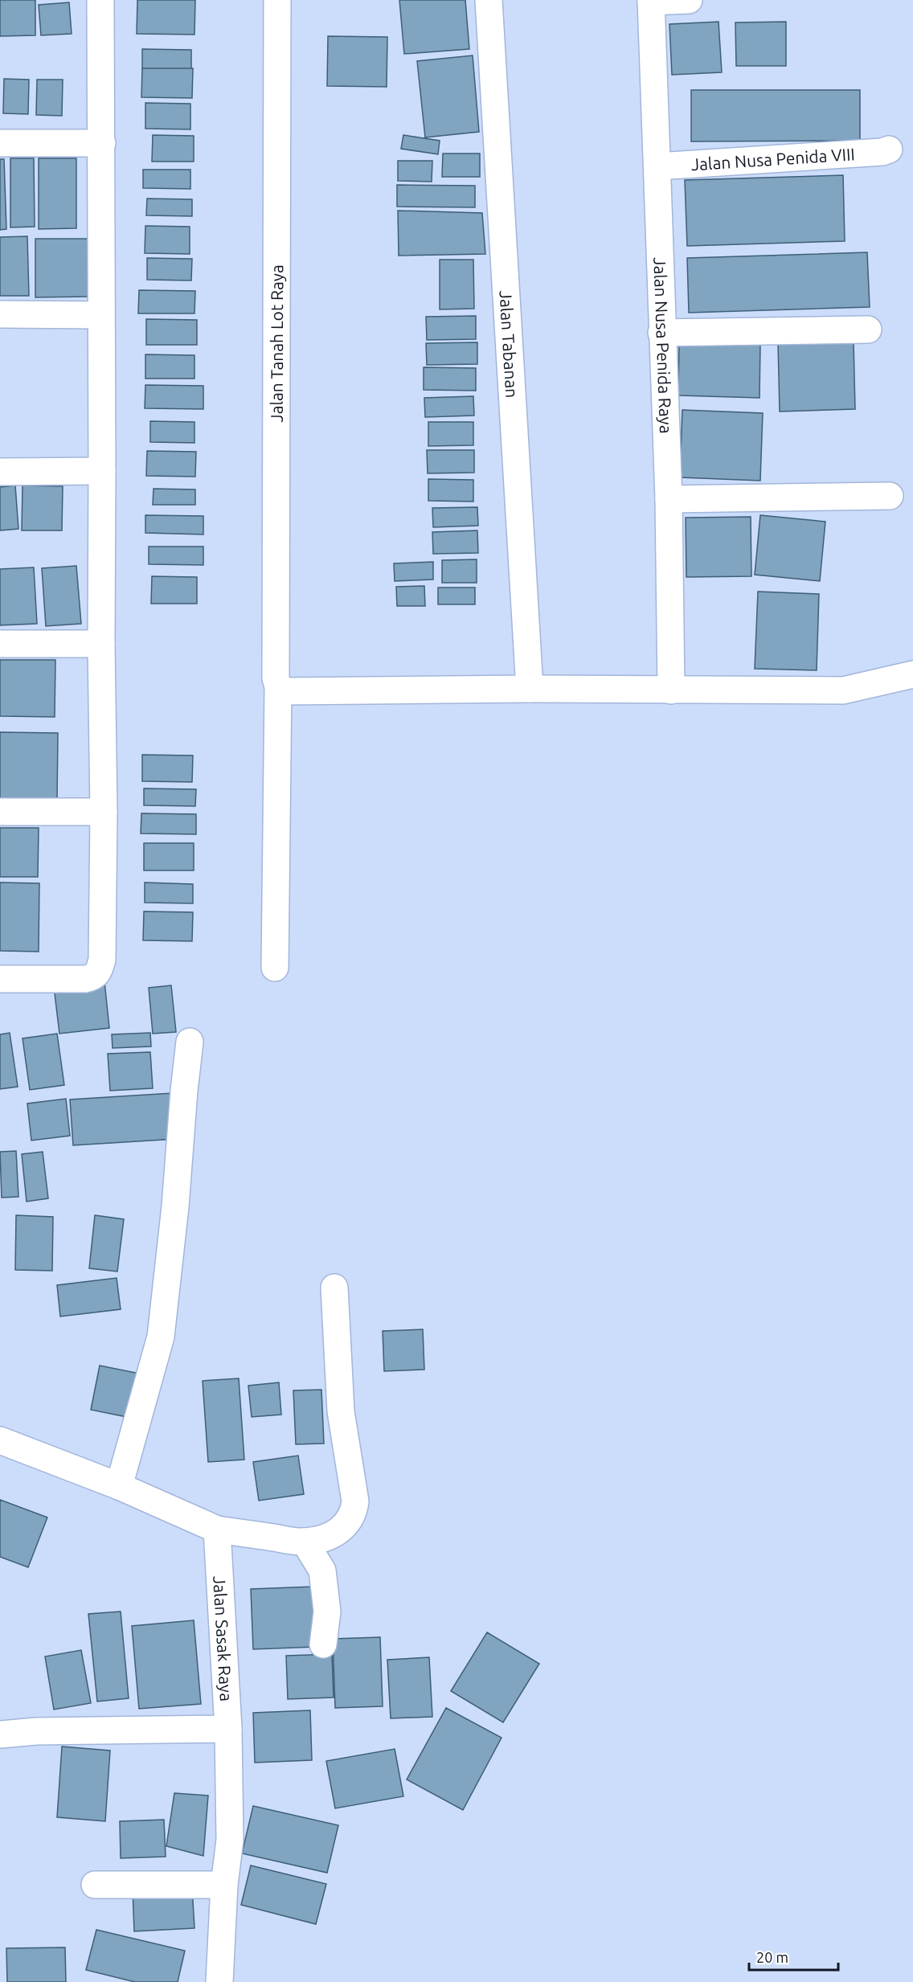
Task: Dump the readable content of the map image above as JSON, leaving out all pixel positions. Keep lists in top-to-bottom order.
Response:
{
  "streets": {
    "street": [
      "Jalan Nusa Penida VIII",
      "Jalan Tanah Lot Raya",
      "Jalan Tabanan",
      "Jalan Nusa Penida Raya",
      "Jalan Sasak Raya"
    ]
  },
  "crossings": [
    ["Jalan Nusa Penida VIII", "Jalan Nusa Penida Raya"]
  ],
  "scale_bar": "20 m"
}
